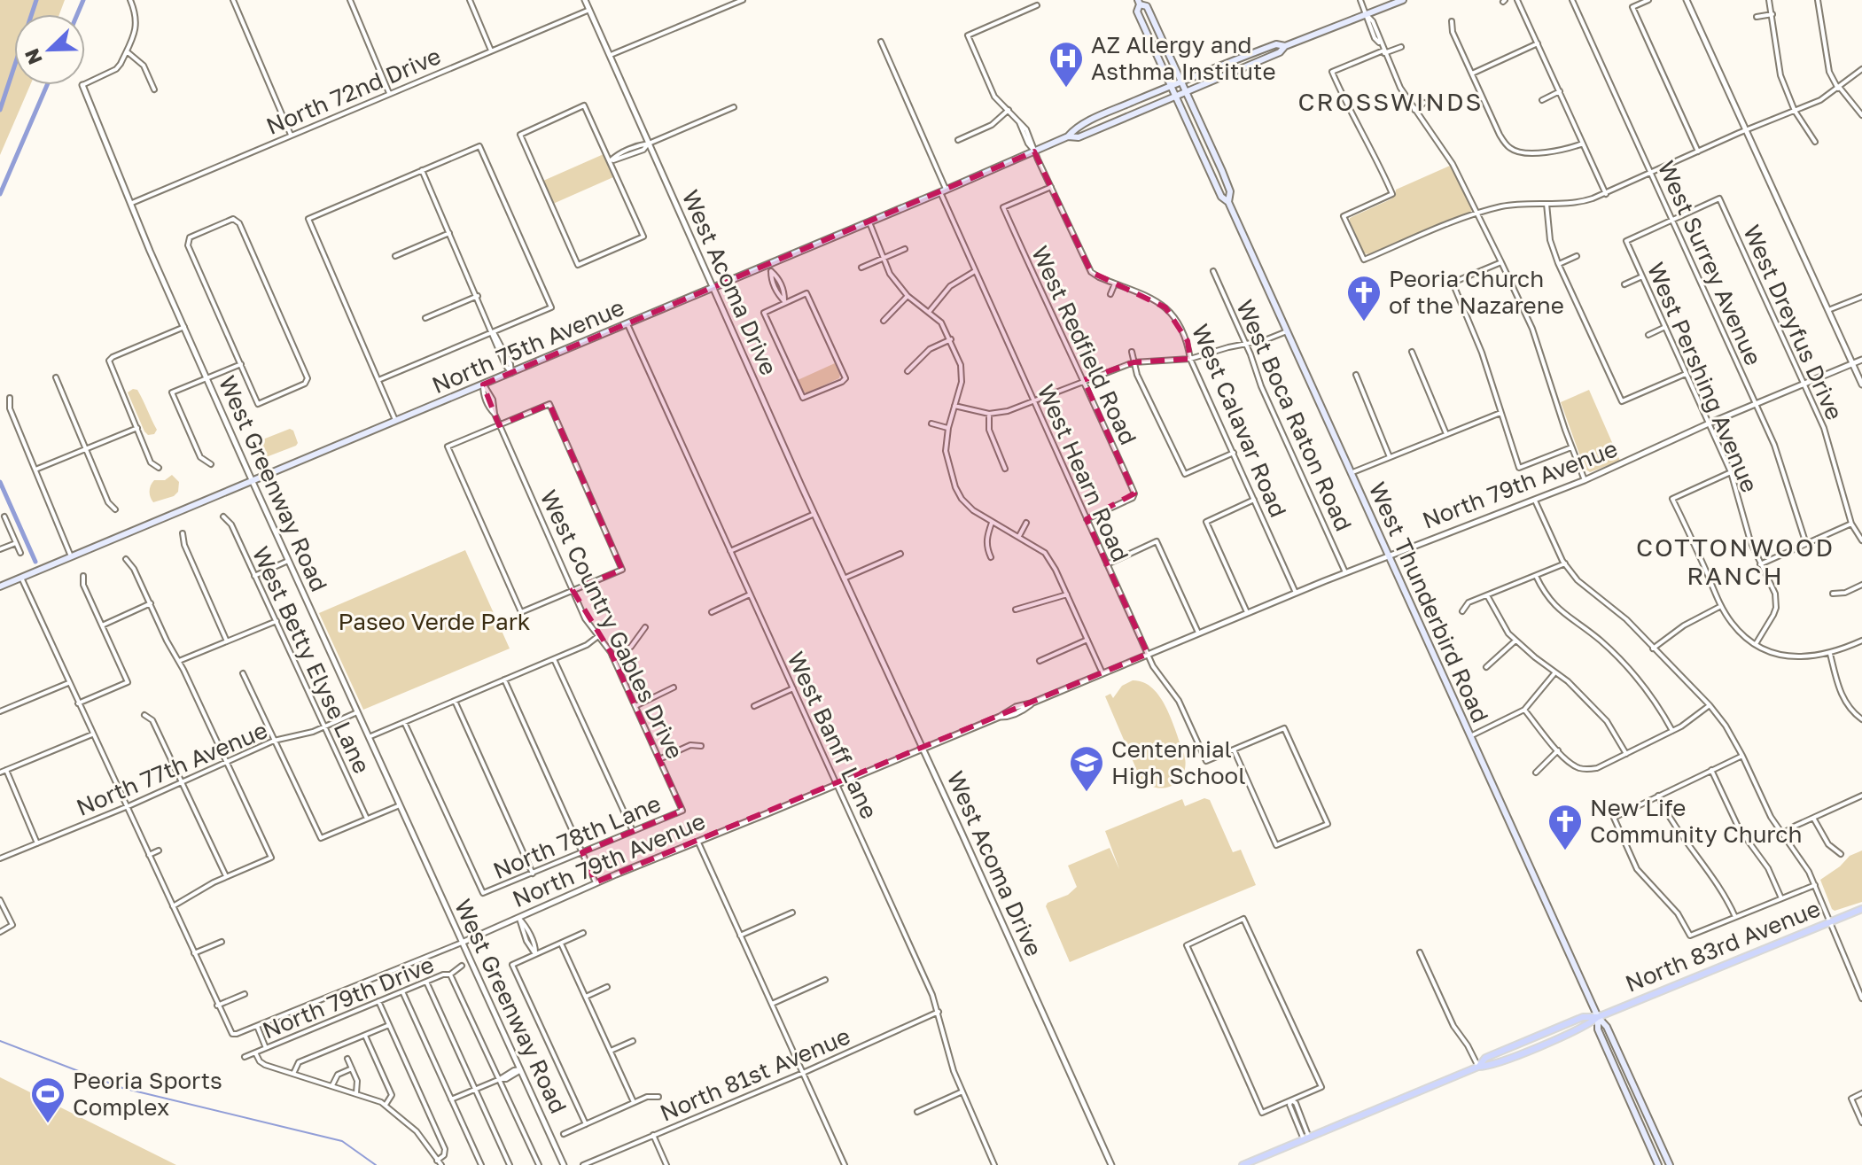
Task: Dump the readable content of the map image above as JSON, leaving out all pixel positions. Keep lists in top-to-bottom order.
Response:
{
  "streets": {
    "main road": ["North 75th Avenue", "West Thunderbird Road", "North 83rd Avenue"],
    "street": [
      "North 72nd Drive",
      "West Surrey Avenue",
      "West Acoma Drive",
      "West Dreyfus Drive",
      "West Redfield Road",
      "West Pershing Avenue",
      "West Boca Raton Road",
      "West Calavar Road",
      "West Hearn Road",
      "West Greenway Road",
      "North 79th Avenue",
      "West Country Gables Drive",
      "West Betty Elyse Lane",
      "West Banff Lane",
      "North 77th Avenue",
      "North 78th Lane",
      "North 79th Drive",
      "North 81st Avenue"
    ]
  },
  "crossings": [
    ["North 72nd Drive", "West Acoma Drive"],
    ["North 72nd Drive", "West Greenway Road"],
    ["West Surrey Avenue", "West Dreyfus Drive"],
    ["West Surrey Avenue", "West Pershing Avenue"],
    ["West Surrey Avenue", "North 79th Avenue"],
    ["West Acoma Drive", "North 75th Avenue"],
    ["West Acoma Drive", "North 79th Avenue"],
    ["West Dreyfus Drive", "West Pershing Avenue"],
    ["West Dreyfus Drive", "North 79th Avenue"],
    ["West Redfield Road", "West Calavar Road"],
    ["West Redfield Road", "West Hearn Road"],
    ["North 75th Avenue", "West Calavar Road"],
    ["North 75th Avenue", "West Hearn Road"],
    ["North 75th Avenue", "West Greenway Road"],
    ["North 75th Avenue", "West Thunderbird Road"],
    ["North 75th Avenue", "West Country Gables Drive"],
    ["North 75th Avenue", "West Banff Lane"],
    ["West Pershing Avenue", "North 79th Avenue"],
    ["West Boca Raton Road", "North 79th Avenue"],
    ["West Calavar Road", "North 79th Avenue"],
    ["West Hearn Road", "North 79th Avenue"],
    ["West Greenway Road", "North 79th Avenue"],
    ["West Greenway Road", "North 77th Avenue"],
    ["North 79th Avenue", "West Thunderbird Road"],
    ["North 79th Avenue", "West Banff Lane"],
    ["West Thunderbird Road", "North 83rd Avenue"],
    ["West Country Gables Drive", "North 78th Lane"],
    ["West Betty Elyse Lane", "North 77th Avenue"],
    ["West Banff Lane", "North 81st Avenue"]
  ],
  "districts": ["CROSSWINDS", "COTTONWOOD RANCH"],
  "parks": ["Paseo Verde Park"],
  "places": {
    "hospital": ["AZ Allergy and Asthma Institute"],
    "church": ["Peoria Church of the Nazarene", "New Life Community Church"],
    "school or university": ["Centennial High School"],
    "sports": ["Peoria Sports Complex"]
  },
  "north": "bottom left"
}
